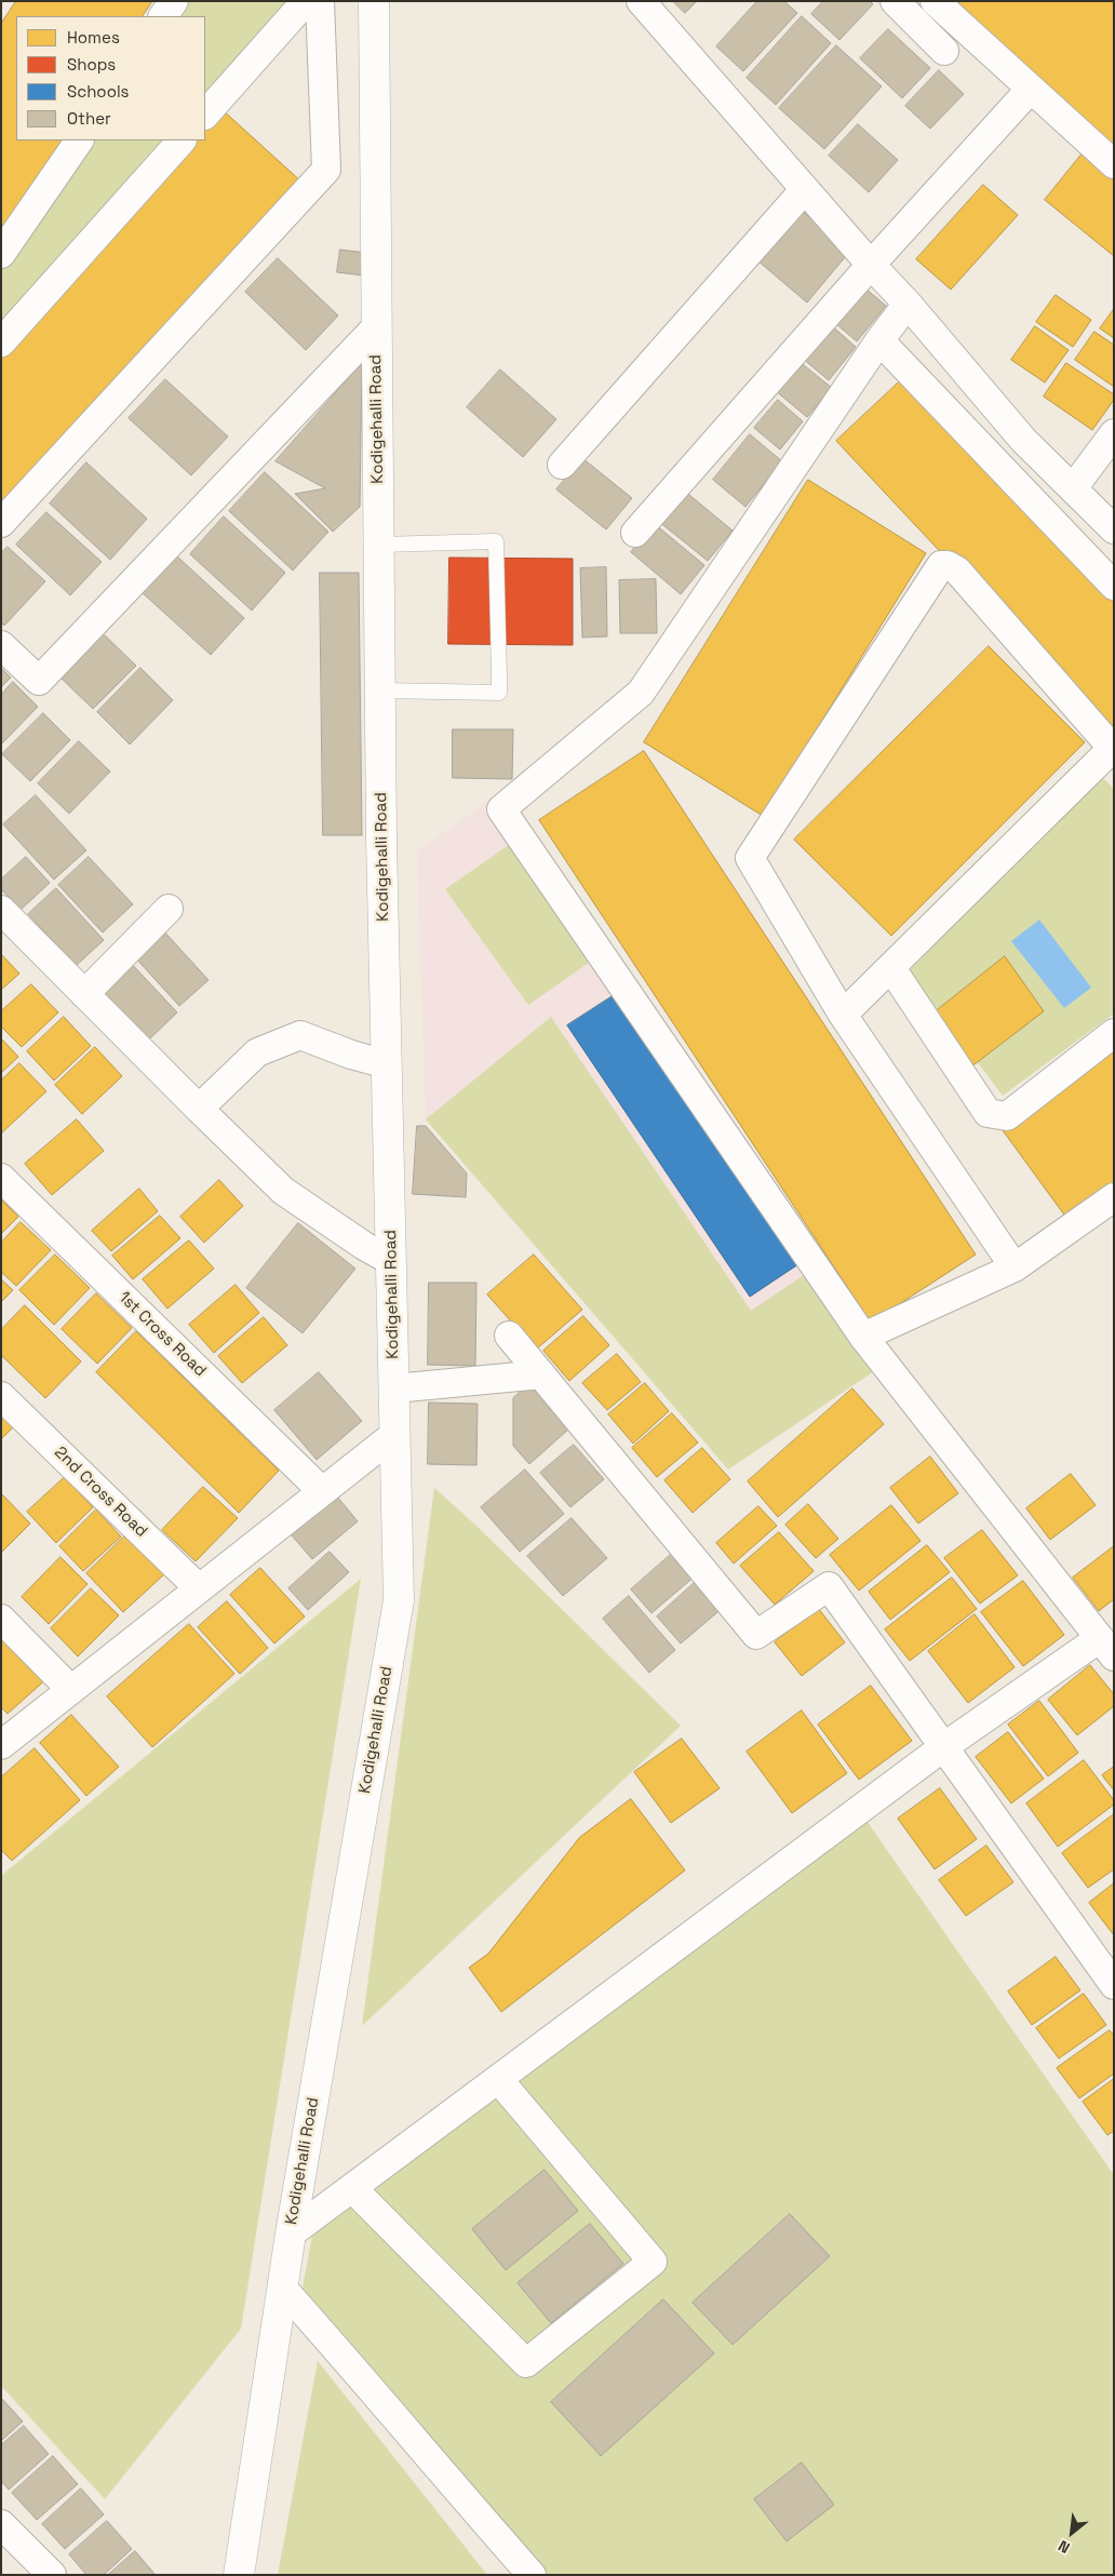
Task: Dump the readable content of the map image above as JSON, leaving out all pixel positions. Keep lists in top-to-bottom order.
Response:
{
  "streets": {
    "main road": ["Kodigehalli Road"],
    "street": ["1st Cross Road", "2nd Cross Road"]
  },
  "legend": [
    "Homes",
    "Shops",
    "Schools",
    "Other"
  ],
  "north": "bottom left"
}
